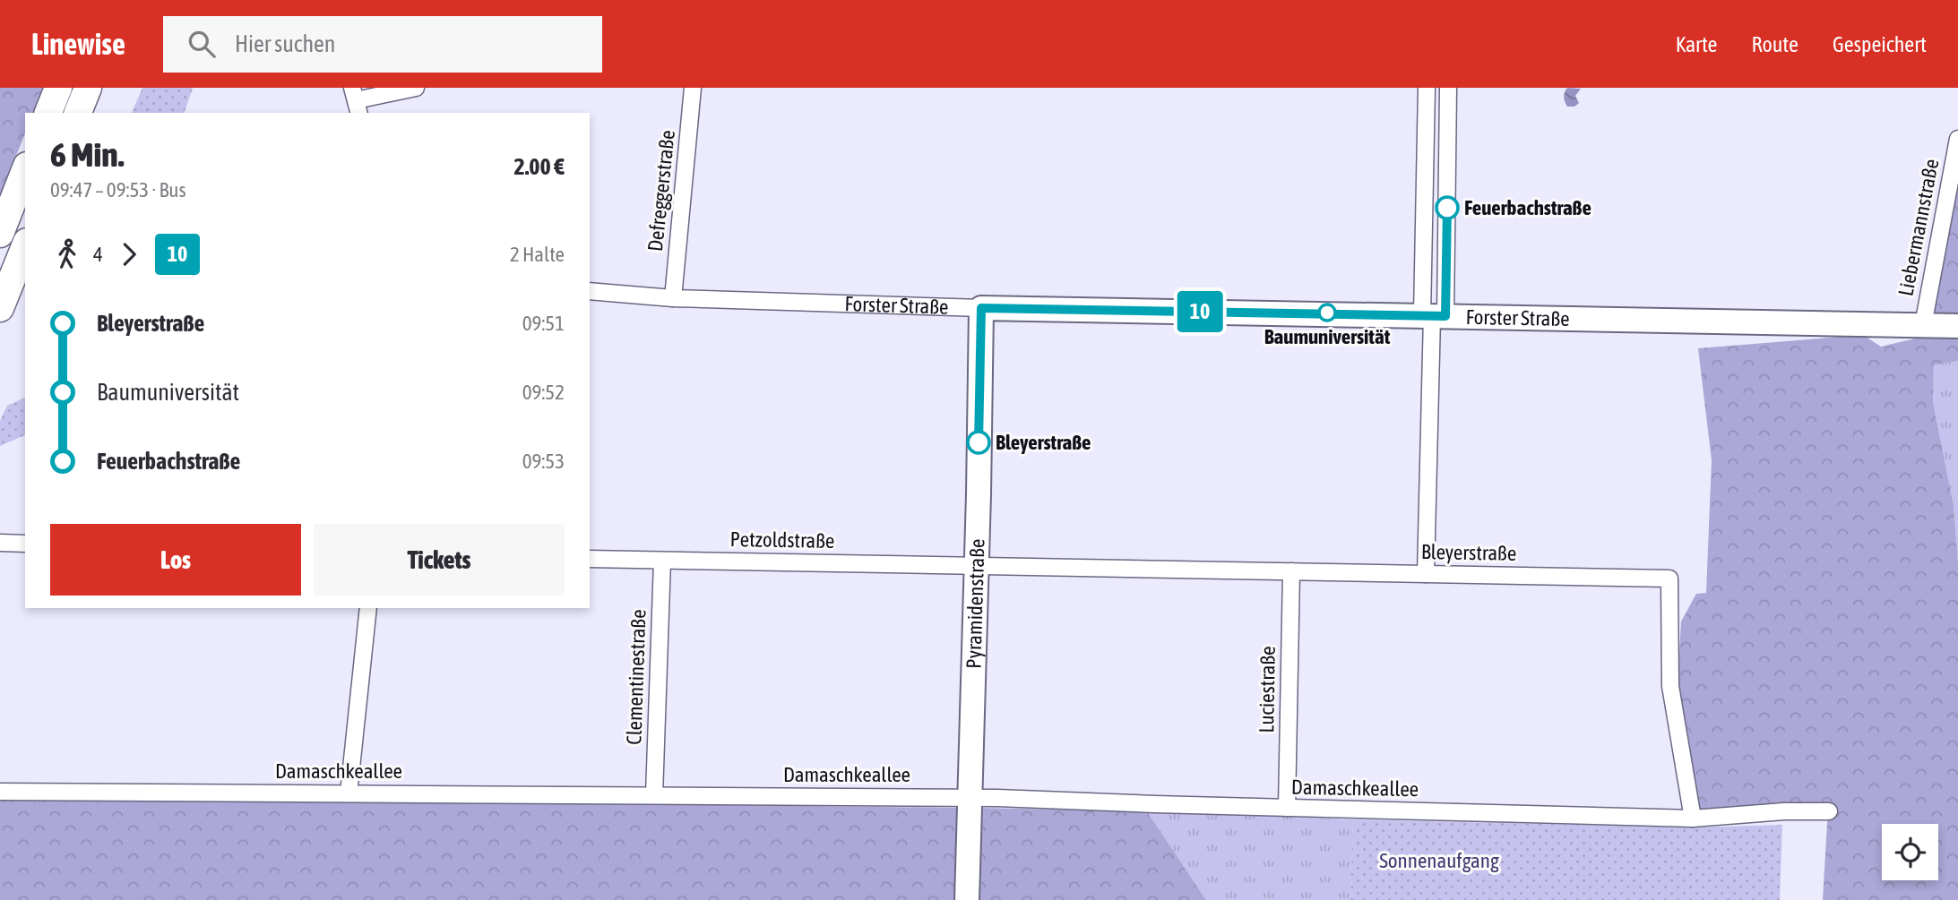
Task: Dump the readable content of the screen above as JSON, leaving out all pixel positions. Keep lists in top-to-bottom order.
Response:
{
  "streets": {
    "main road": ["Forster Straße", "Pyramidenstraße"],
    "street": [
      "Defreggerstraße",
      "Liebermannstraße",
      "Petzoldstraße",
      "Bleyerstraße",
      "Clementinestraße",
      "Luciestraße",
      "Damaschkeallee"
    ]
  },
  "crossings": [
    ["Defreggerstraße", "Forster Straße"],
    ["Liebermannstraße", "Forster Straße"],
    ["Forster Straße", "Pyramidenstraße"],
    ["Petzoldstraße", "Bleyerstraße"],
    ["Petzoldstraße", "Pyramidenstraße"],
    ["Petzoldstraße", "Clementinestraße"],
    ["Bleyerstraße", "Pyramidenstraße"],
    ["Bleyerstraße", "Luciestraße"],
    ["Bleyerstraße", "Damaschkeallee"],
    ["Pyramidenstraße", "Damaschkeallee"],
    ["Clementinestraße", "Damaschkeallee"],
    ["Luciestraße", "Damaschkeallee"]
  ],
  "parks": ["Sonnenaufgang"],
  "places": ["Feuerbachstraße", "Baumuniversität", "Bleyerstraße"],
  "lines": ["bus line 10"],
  "page": {
    "header": "Linewise",
    "search": "Hier suchen",
    "nav": ["Karte", "Route", "Gespeichert"],
    "on_map": "10",
    "heading": ["6 Min.", "09:47 – 09:53 · Bus", "2.00 €"],
    "legs": ["4", "10", "2 Halte"],
    "list": [
      {
        "name": "Bleyerstraße",
        "value": "09:51"
      },
      {
        "name": "Baumuniversität",
        "value": "09:52"
      },
      {
        "name": "Feuerbachstraße",
        "value": "09:53"
      }
    ],
    "buttons": ["Los", "Tickets"]
  }
}
